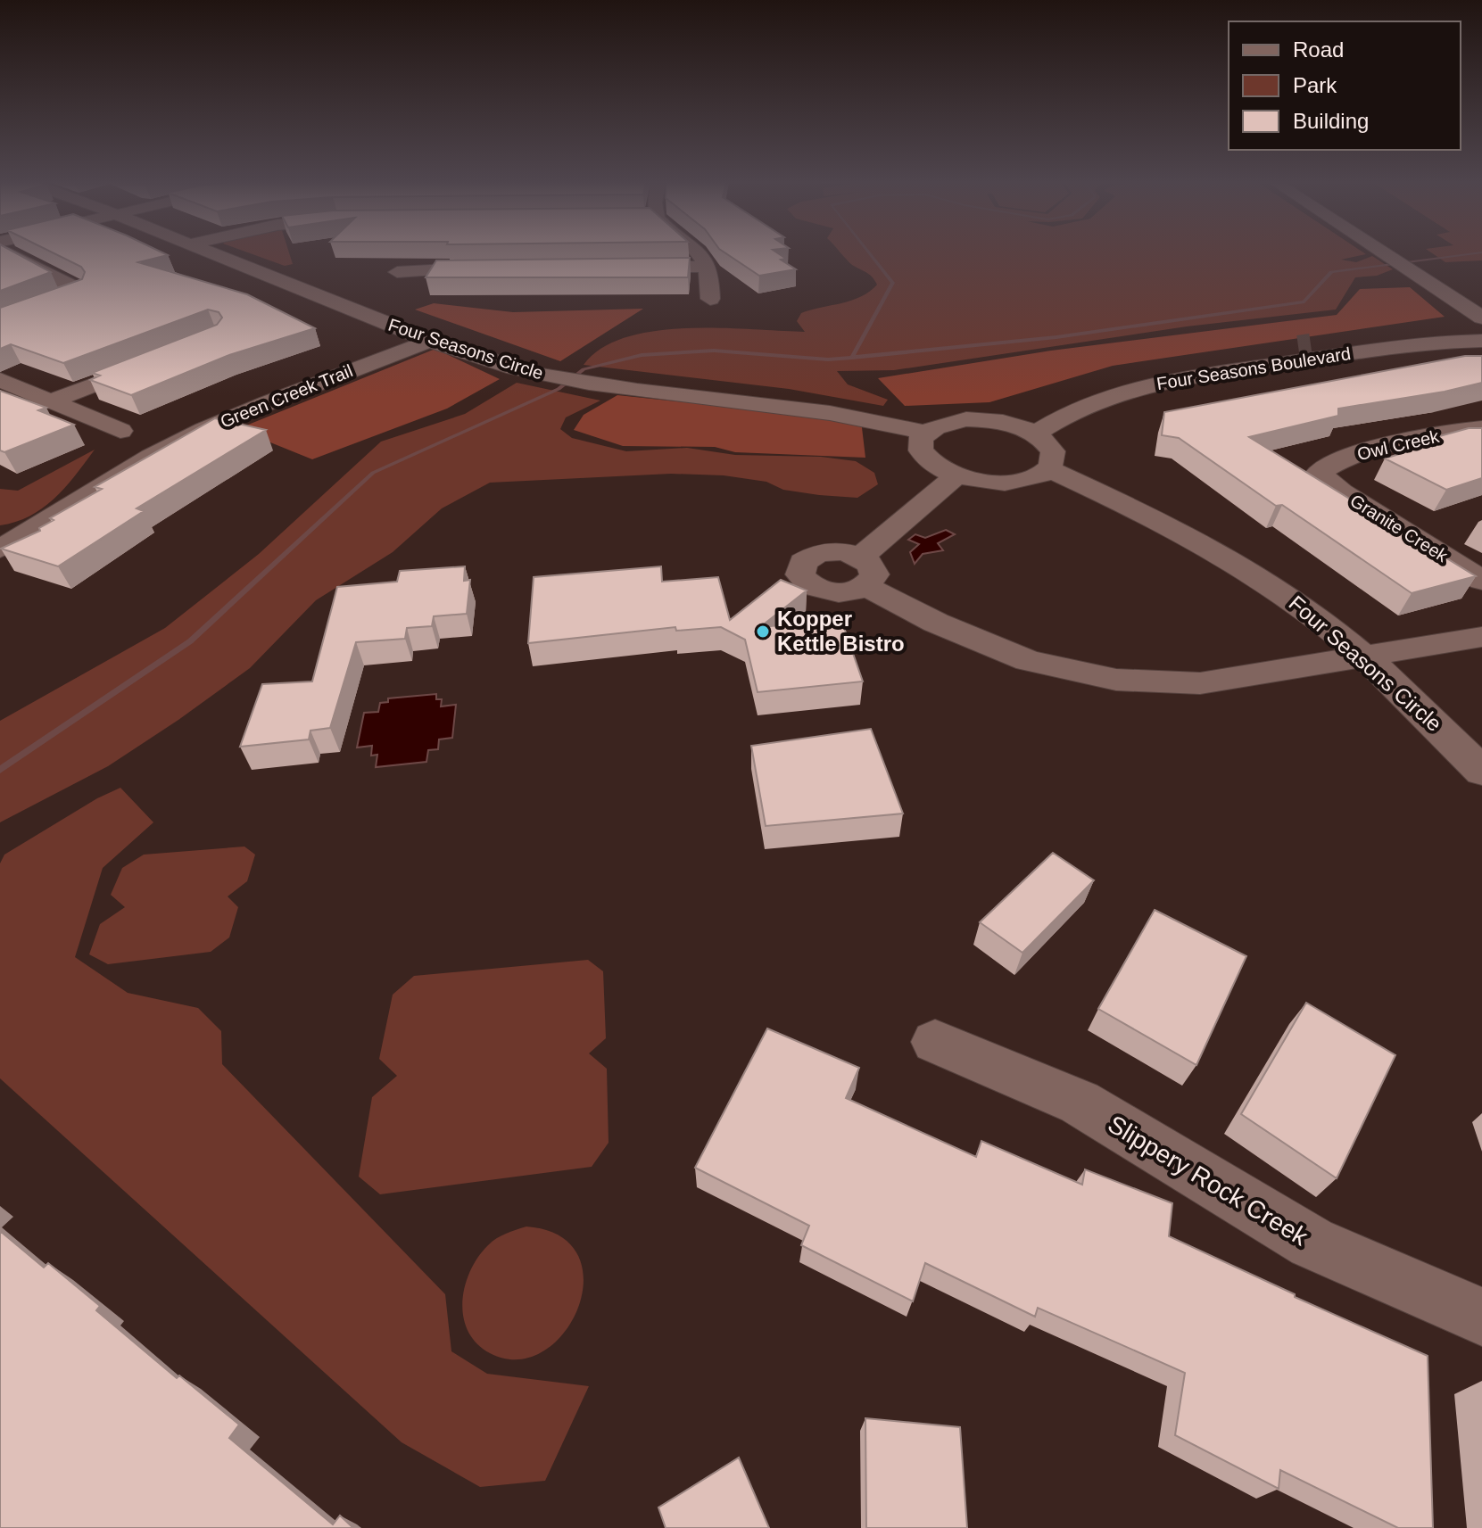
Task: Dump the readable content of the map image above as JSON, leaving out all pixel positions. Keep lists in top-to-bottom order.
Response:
{
  "streets": {
    "street": [
      "Four Seasons Circle",
      "Four Seasons Boulevard",
      "Green Creek Trail",
      "Owl Creek",
      "Granite Creek",
      "Slippery Rock Creek"
    ]
  },
  "crossings": [
    ["Four Seasons Circle", "Green Creek Trail"],
    ["Owl Creek", "Granite Creek"]
  ],
  "places": ["Kopper Kettle Bistro"],
  "legend": ["Road", "Park", "Building"]
}
